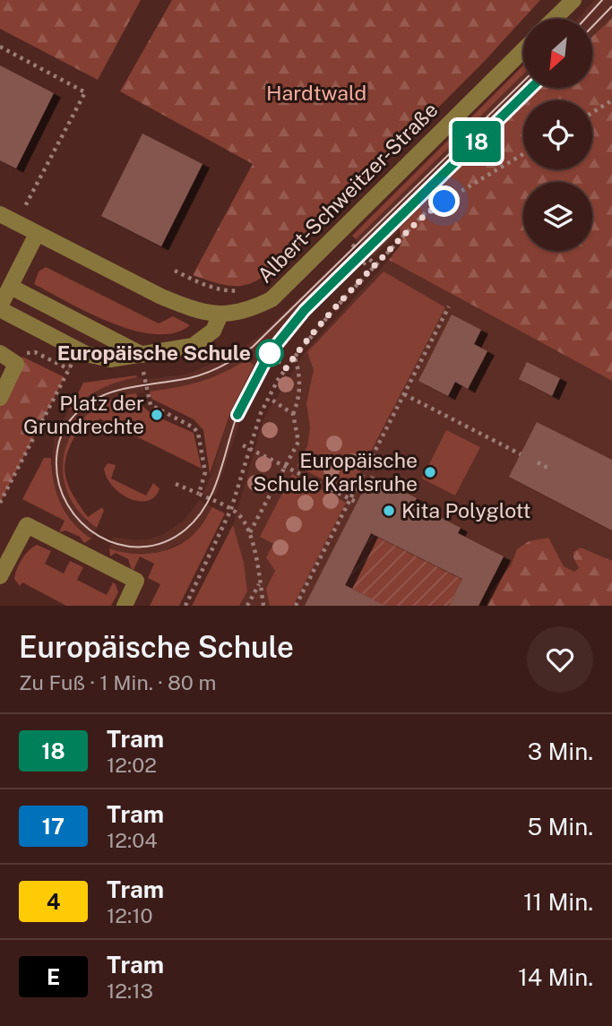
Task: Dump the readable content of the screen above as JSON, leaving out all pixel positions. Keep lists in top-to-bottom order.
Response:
{
  "streets": {
    "street": ["Albert-Schweitzer-Straße"]
  },
  "parks": ["Hardtwald"],
  "places": [
    "Europäische Schule",
    "Platz der Grundrechte",
    "Europäische Schule Karlsruhe",
    "Kita Polyglott"
  ],
  "lines": ["tram line 18"],
  "north": "bottom left",
  "page": {
    "on_map": "18",
    "heading": ["Europäische Schule", "Zu Fuß · 1 Min. · 80 m"],
    "list": [
      {
        "mark": "18",
        "name": "Tram",
        "note": "12:02",
        "value": "3 Min."
      },
      {
        "mark": "17",
        "name": "Tram",
        "note": "12:04",
        "value": "5 Min."
      },
      {
        "mark": "4",
        "name": "Tram",
        "note": "12:10",
        "value": "11 Min."
      },
      {
        "mark": "E",
        "name": "Tram",
        "note": "12:13",
        "value": "14 Min."
      }
    ]
  }
}
